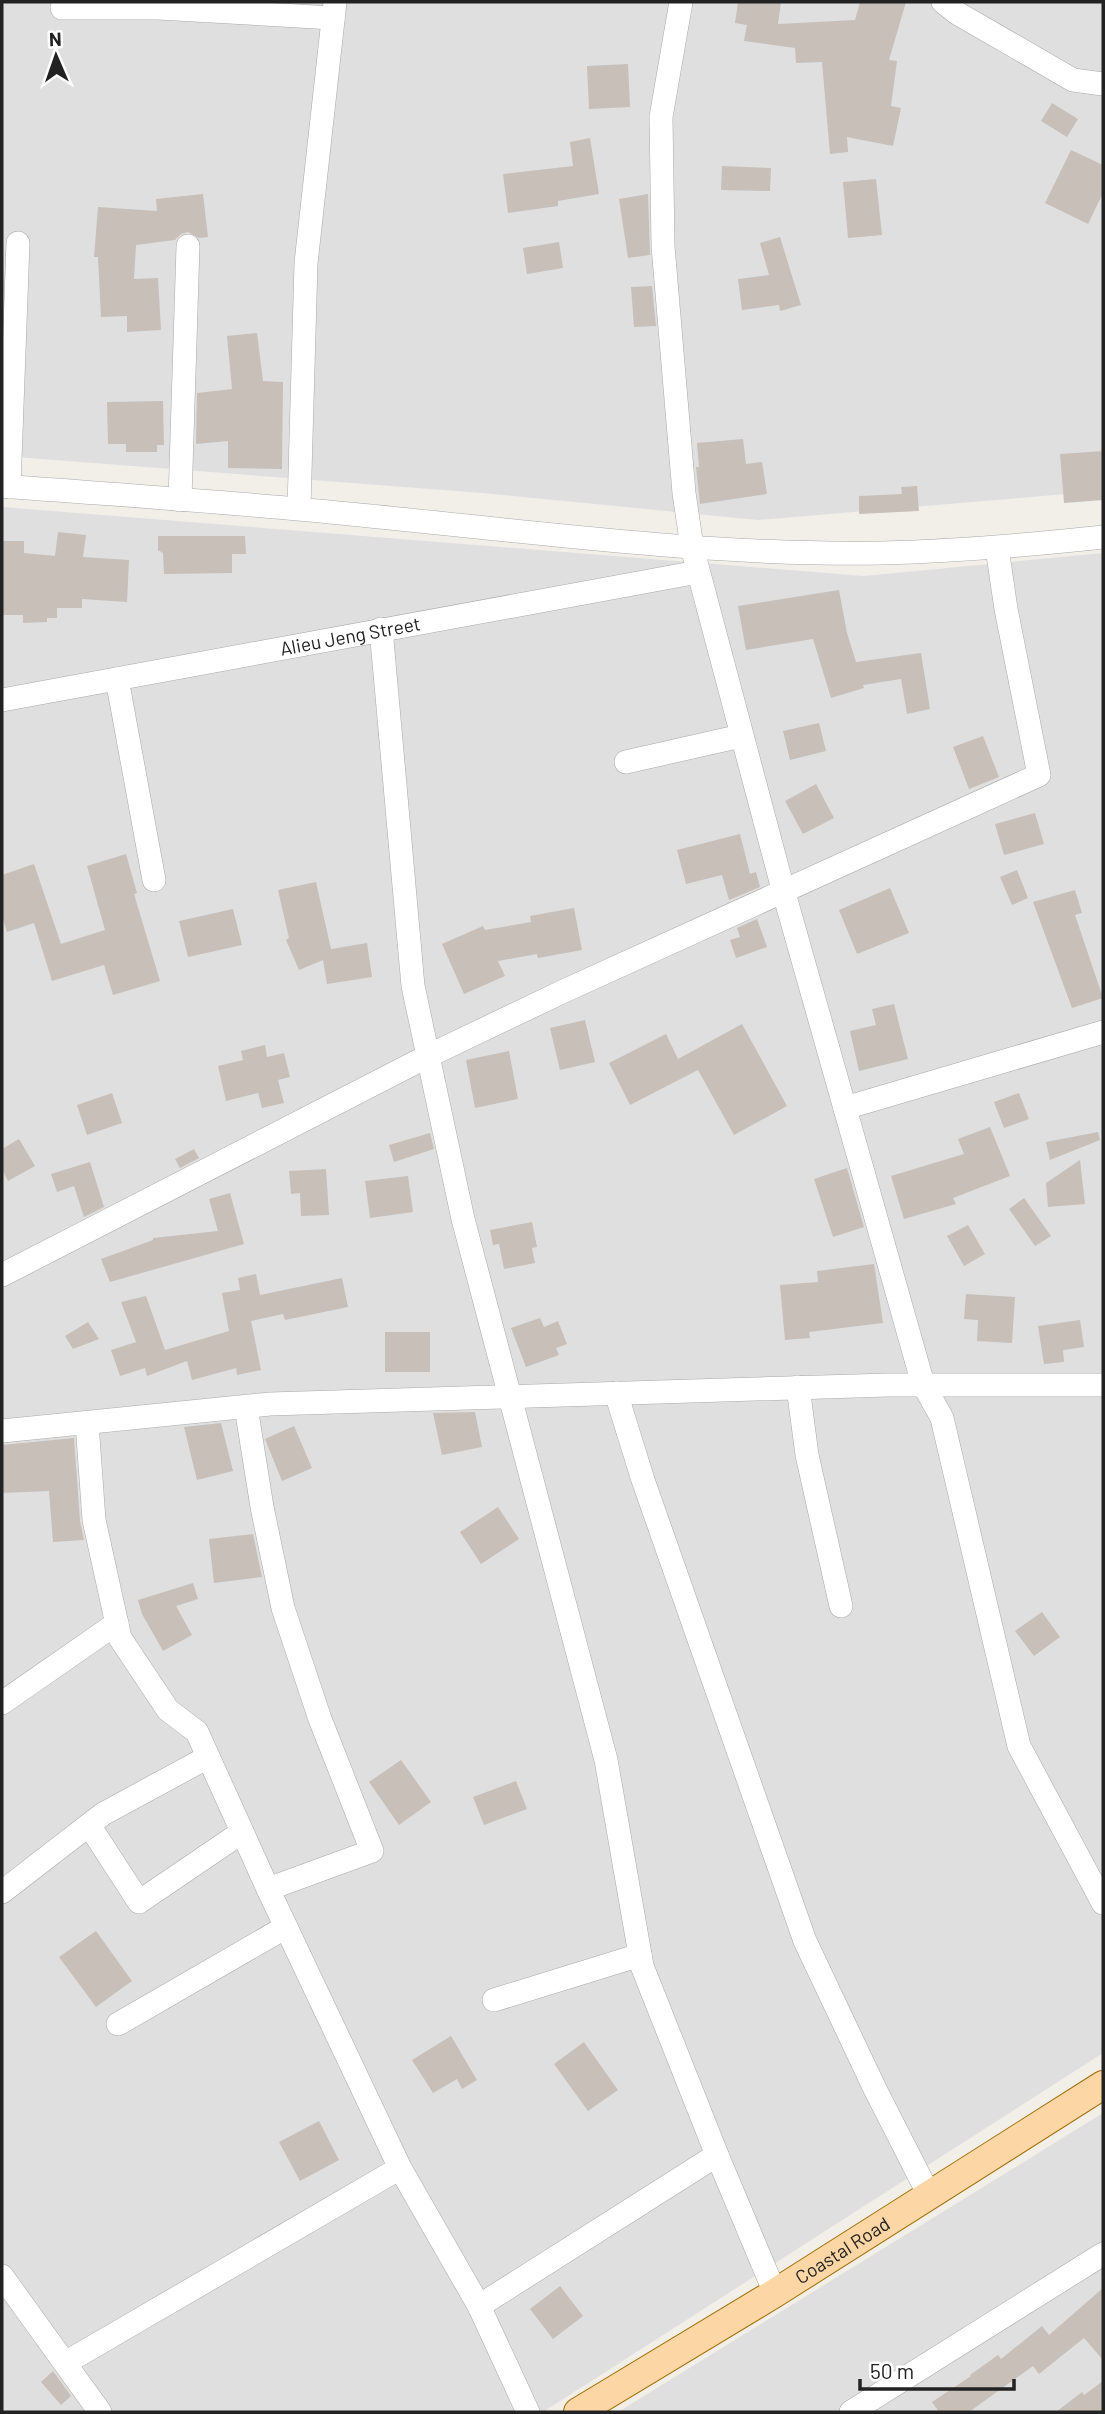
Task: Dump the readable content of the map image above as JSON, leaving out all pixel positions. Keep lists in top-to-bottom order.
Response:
{
  "streets": {
    "main road": ["Coastal Road"],
    "street": ["Alieu Jeng Street"]
  },
  "scale_bar": "50 m",
  "north": "top"
}
